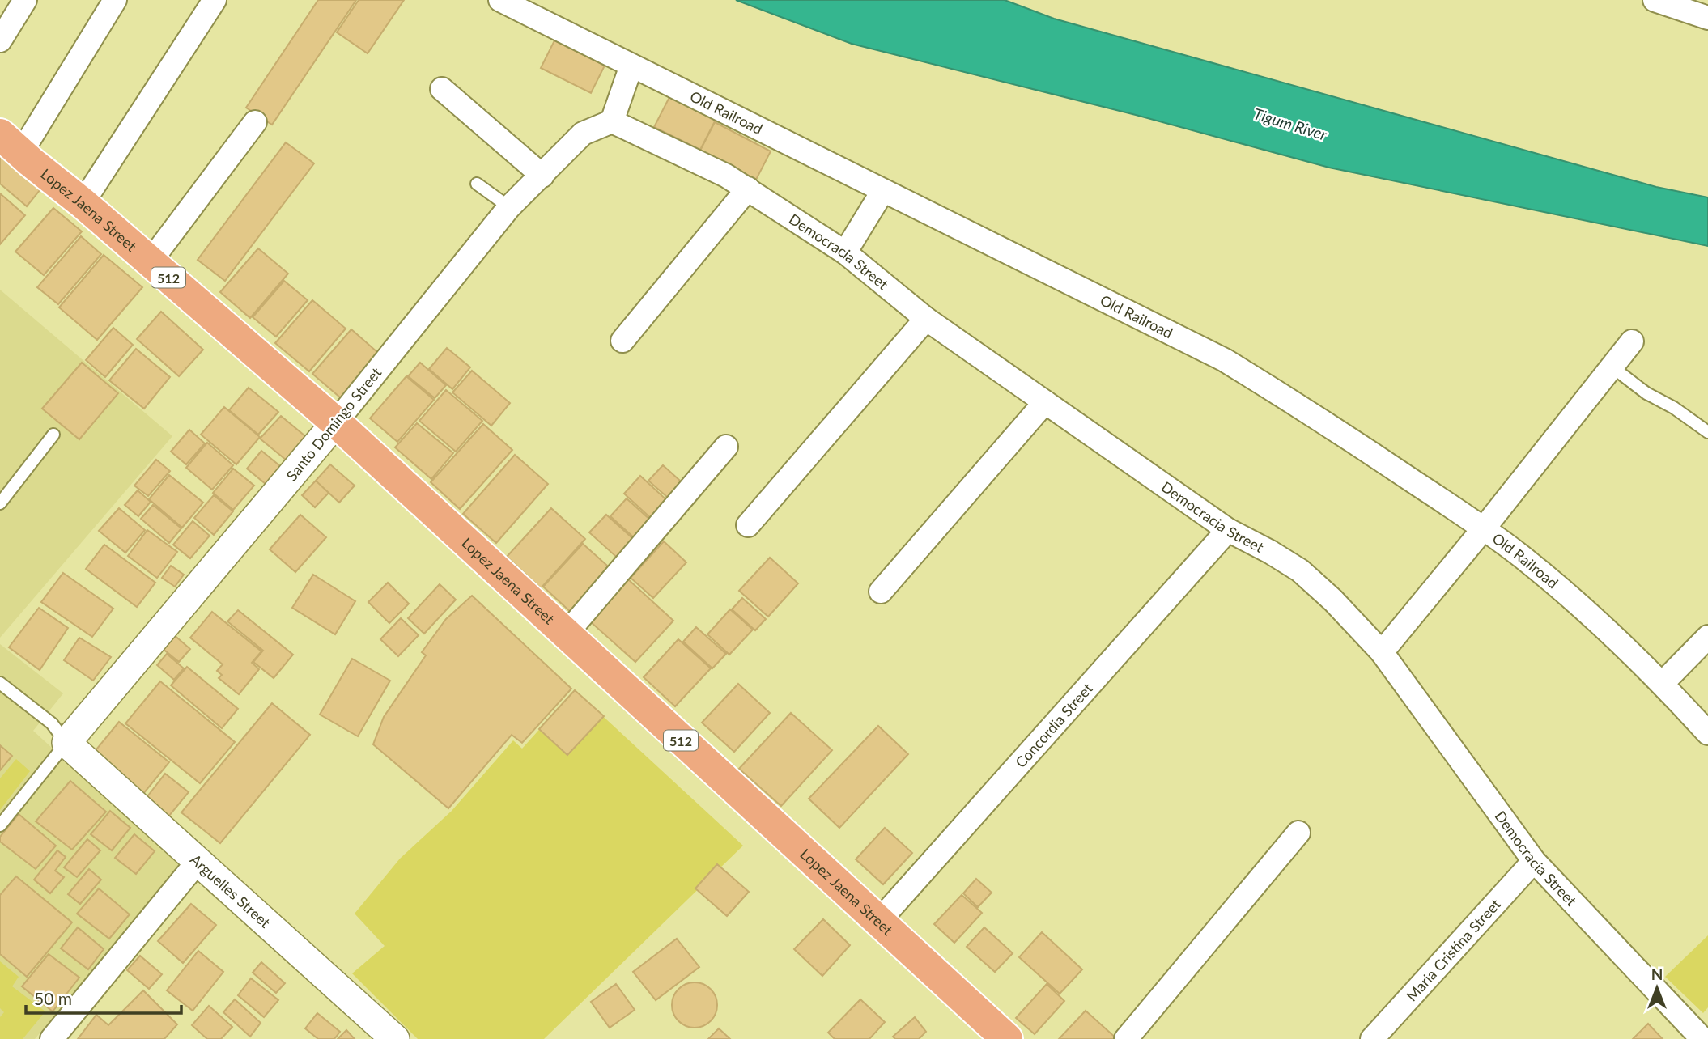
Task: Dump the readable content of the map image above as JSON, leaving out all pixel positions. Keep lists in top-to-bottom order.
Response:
{
  "streets": {
    "main road": ["Lopez Jaena Street", "512"],
    "street": [
      "Old Railroad",
      "Democracia Street",
      "Santo Domingo Street",
      "Concordia Street",
      "Arguelles Street",
      "Maria Cristina Street"
    ]
  },
  "crossings": [
    ["Lopez Jaena Street", "Santo Domingo Street"],
    ["Lopez Jaena Street", "Concordia Street"],
    ["Democracia Street", "Santo Domingo Street"],
    ["Democracia Street", "Concordia Street"],
    ["Democracia Street", "Maria Cristina Street"],
    ["Santo Domingo Street", "Arguelles Street"]
  ],
  "water": ["Tigum River"],
  "scale_bar": "50 m",
  "north": "top"
}
